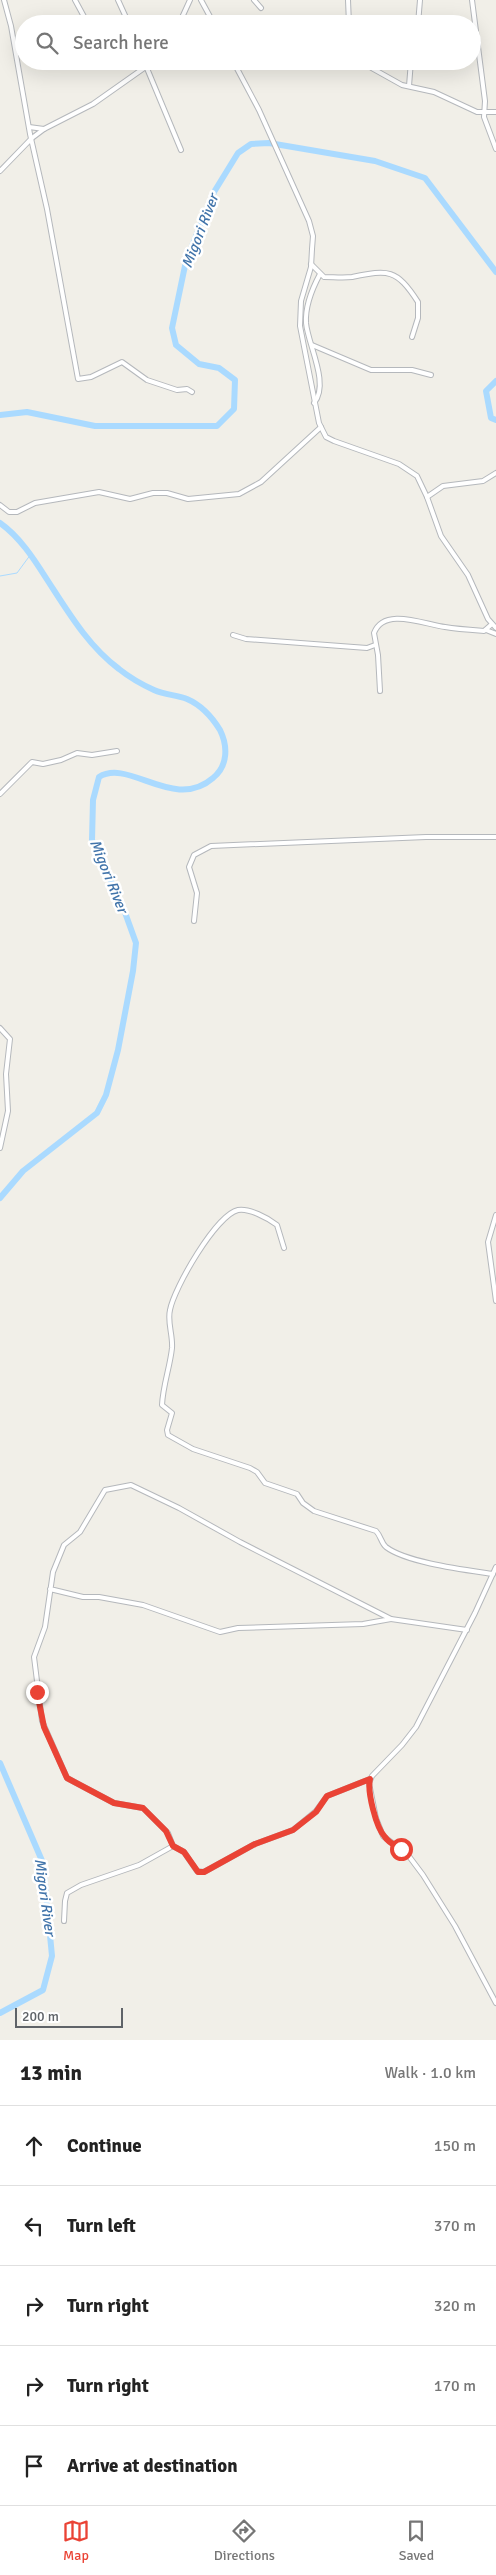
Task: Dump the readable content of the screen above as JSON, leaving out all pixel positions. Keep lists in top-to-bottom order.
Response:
{
  "water": ["Migori River"],
  "scale_bar": "200 m",
  "page": {
    "search": "Search here",
    "scale": "200 m",
    "heading": ["13 min", "Walk · 1.0 km"],
    "list": [
      ["Continue", "150 m"],
      ["Turn left", "370 m"],
      ["Turn right", "320 m"],
      ["Turn right", "170 m"],
      "Arrive at destination"
    ],
    "nav": ["Map", "Directions", "Saved"]
  }
}
